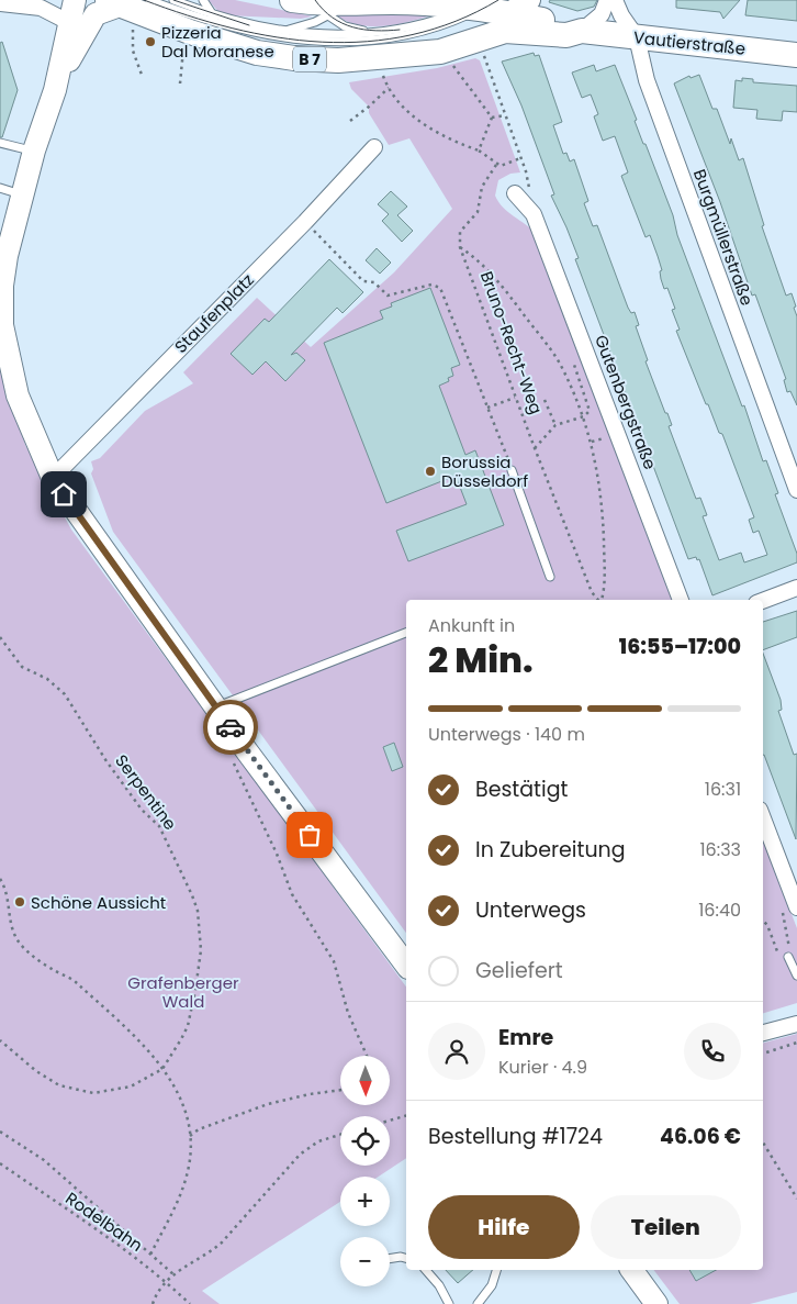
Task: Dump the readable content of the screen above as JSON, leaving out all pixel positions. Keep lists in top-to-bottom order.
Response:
{
  "streets": {
    "main road": ["Vautierstraße", "B 7"],
    "street": ["Burgmüllerstraße", "Staufenplatz", "Gutenbergstraße"],
    "path": ["Bruno-Recht-Weg", "Serpentine", "Rodelbahn"]
  },
  "crossings": [
    ["Vautierstraße", "B 7"],
    ["Vautierstraße", "Burgmüllerstraße"],
    ["Bruno-Recht-Weg", "Gutenbergstraße"]
  ],
  "parks": ["Grafenberger Wald"],
  "places": ["Pizzeria Dal Moranese", "Borussia Düsseldorf", "Schöne Aussicht"],
  "north": "bottom",
  "page": {
    "heading": ["2 Min.", "Ankunft in", "16:55–17:00"],
    "panel": [
      "Emre",
      "Kurier · 4.9",
      "Bestellung #1724",
      "46.06 €"
    ],
    "bar": "Unterwegs · 140 m",
    "list": [
      ["Bestätigt", "16:31"],
      ["In Zubereitung", "16:33"],
      ["Unterwegs", "16:40"],
      "Geliefert"
    ],
    "map_buttons": ["+", "−"],
    "buttons": ["Hilfe", "Teilen"]
  }
}
